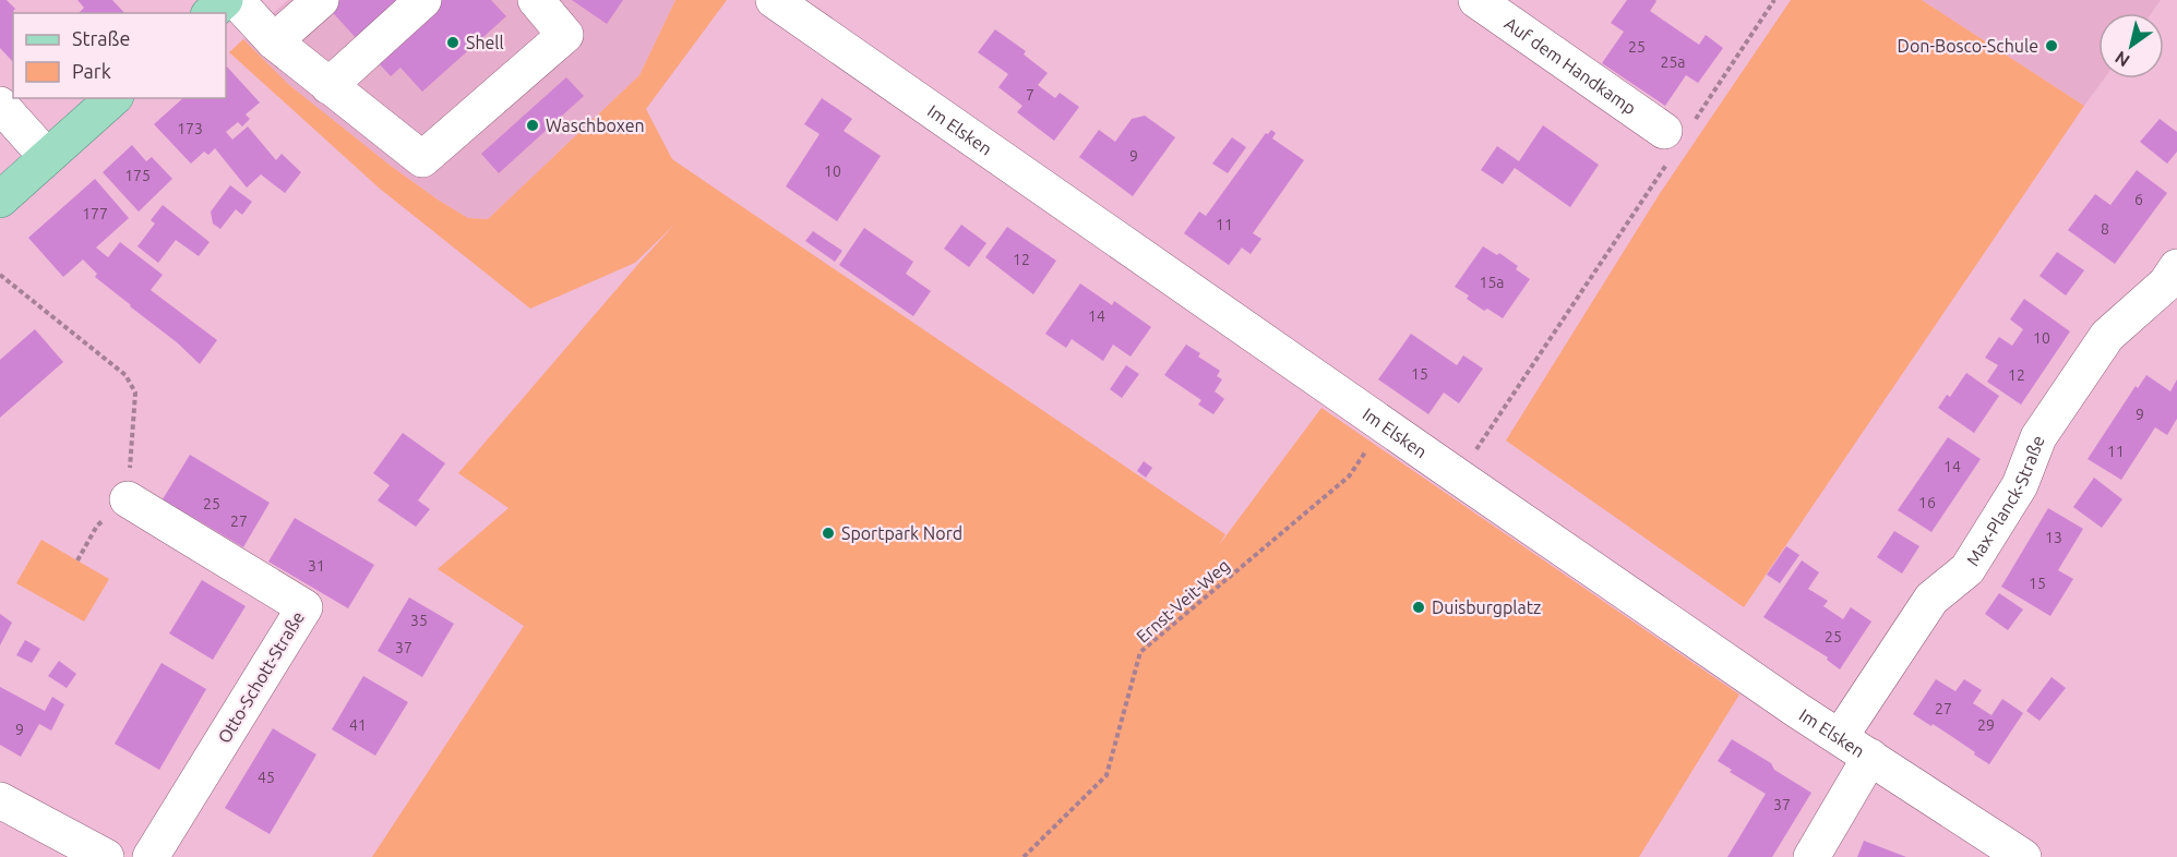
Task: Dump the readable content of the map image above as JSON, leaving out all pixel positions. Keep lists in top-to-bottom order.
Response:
{
  "streets": {
    "street": [
      "Auf dem Handkamp",
      "Im Elsken",
      "Max-Planck-Straße",
      "Otto-Schott-Straße"
    ],
    "path": ["Ernst-Veit-Weg"]
  },
  "crossings": [
    ["Im Elsken", "Max-Planck-Straße"],
    ["Im Elsken", "Ernst-Veit-Weg"]
  ],
  "places": [
    "Shell",
    "Don-Bosco-Schule",
    "Waschboxen",
    "Sportpark Nord",
    "Duisburgplatz"
  ],
  "house_numbers": [
    "25",
    "25a",
    "7",
    "173",
    "9",
    "10",
    "175",
    "6",
    "177",
    "11",
    "8",
    "12",
    "15a",
    "14",
    "10",
    "15",
    "12",
    "9",
    "11",
    "14",
    "16",
    "25",
    "27",
    "13",
    "31",
    "15",
    "35",
    "25",
    "37",
    "27",
    "41",
    "29",
    "9",
    "45",
    "37"
  ],
  "legend": ["Straße", "Park"],
  "north": "bottom left"
}
